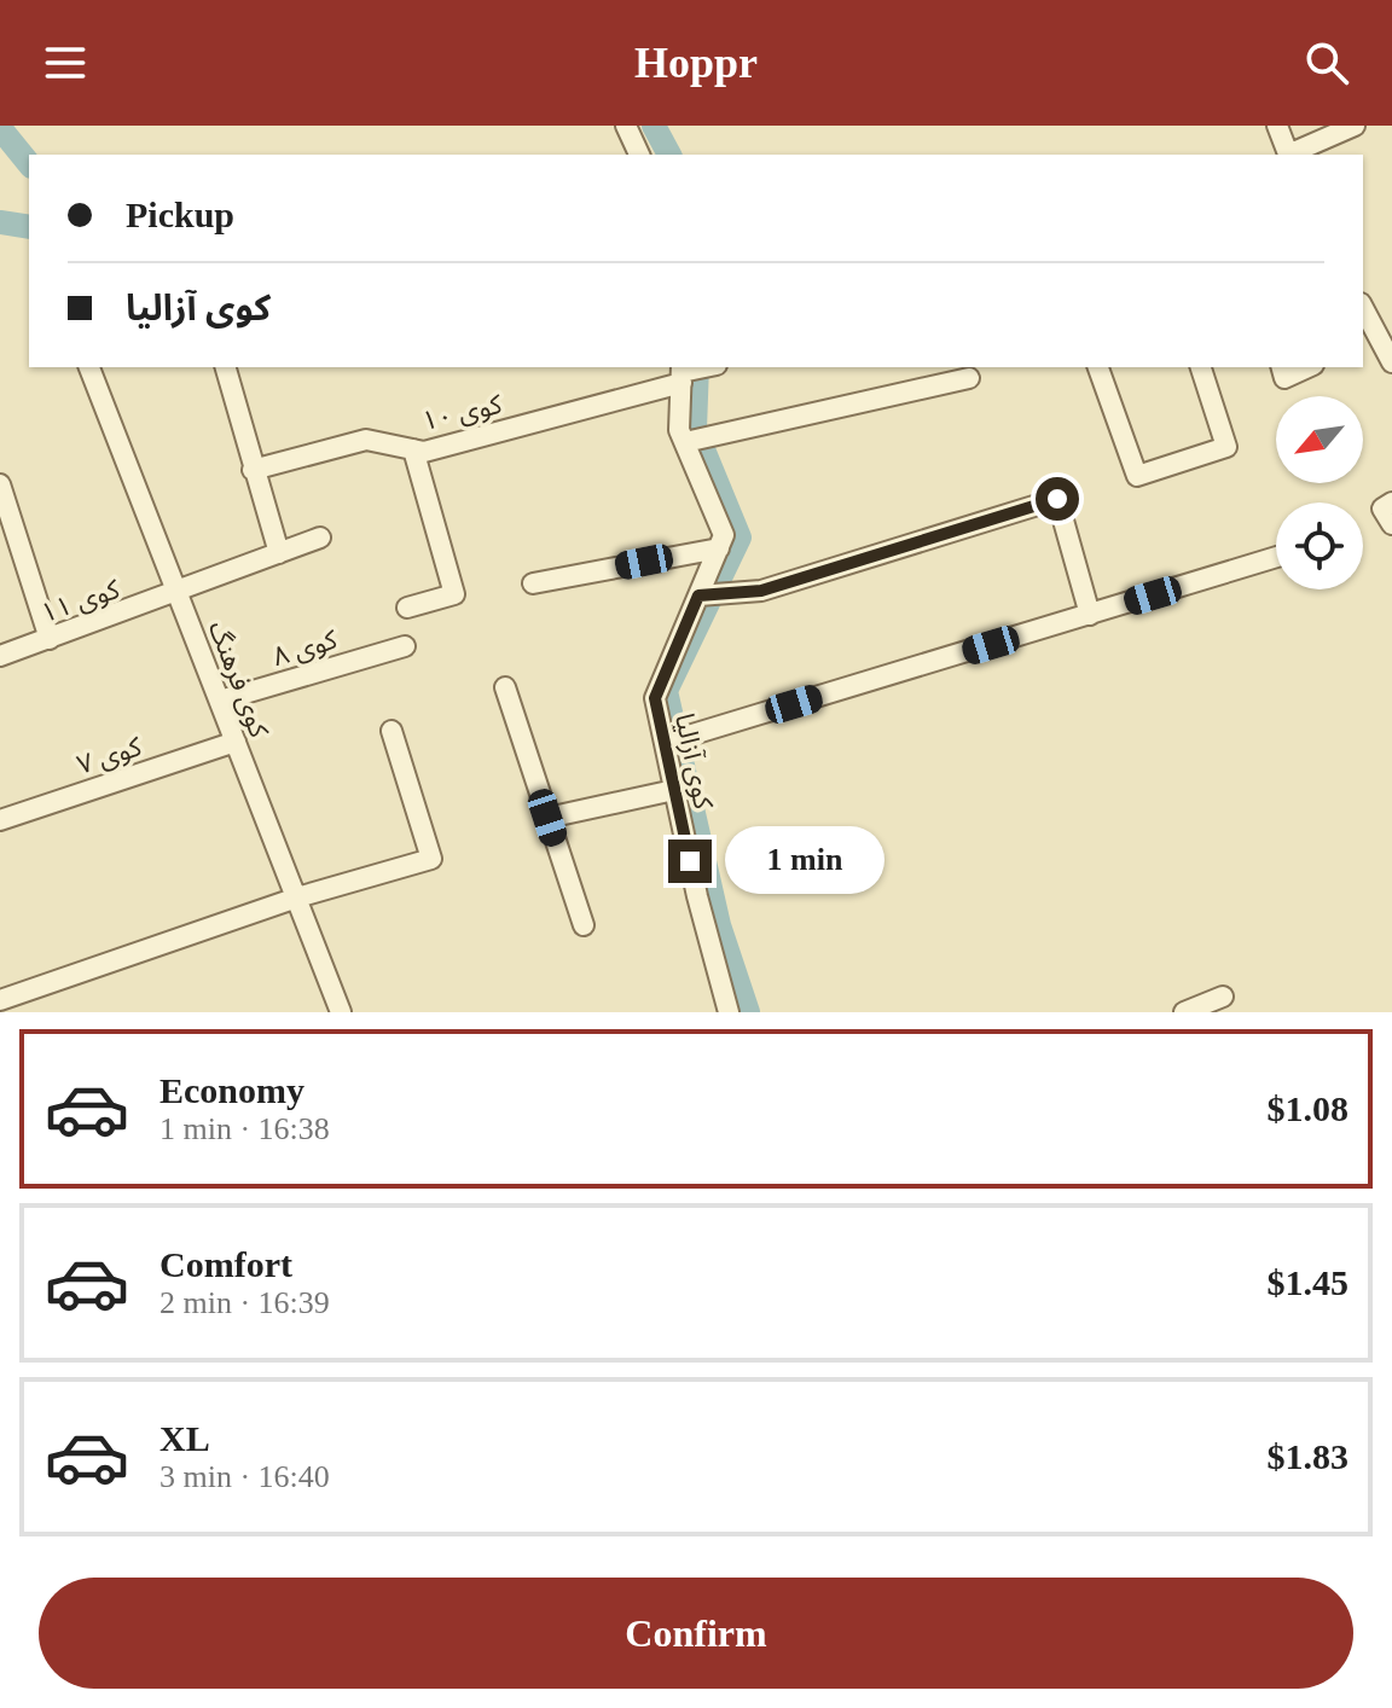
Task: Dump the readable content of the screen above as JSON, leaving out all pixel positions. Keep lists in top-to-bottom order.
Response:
{
  "streets": {
    "street": [
      "کوی ۱۰",
      "کوی ۱۱",
      "کوی ۸",
      "کوی فرهنگ",
      "کوی ۷",
      "کوی آزالیا"
    ]
  },
  "crossings": [
    ["کوی ۱۱", "کوی فرهنگ"],
    ["کوی ۸", "کوی فرهنگ"],
    ["کوی فرهنگ", "کوی ۷"]
  ],
  "north": "bottom left",
  "page": {
    "header": "Hoppr",
    "banner": ["Pickup", "کوی آزالیا"],
    "bubble": "1 min",
    "list": [
      {
        "name": "Economy",
        "note": "1 min · 16:38",
        "value": "$1.08"
      },
      {
        "name": "Comfort",
        "note": "2 min · 16:39",
        "value": "$1.45"
      },
      {
        "name": "XL",
        "note": "3 min · 16:40",
        "value": "$1.83"
      }
    ],
    "buttons": "Confirm"
  }
}
